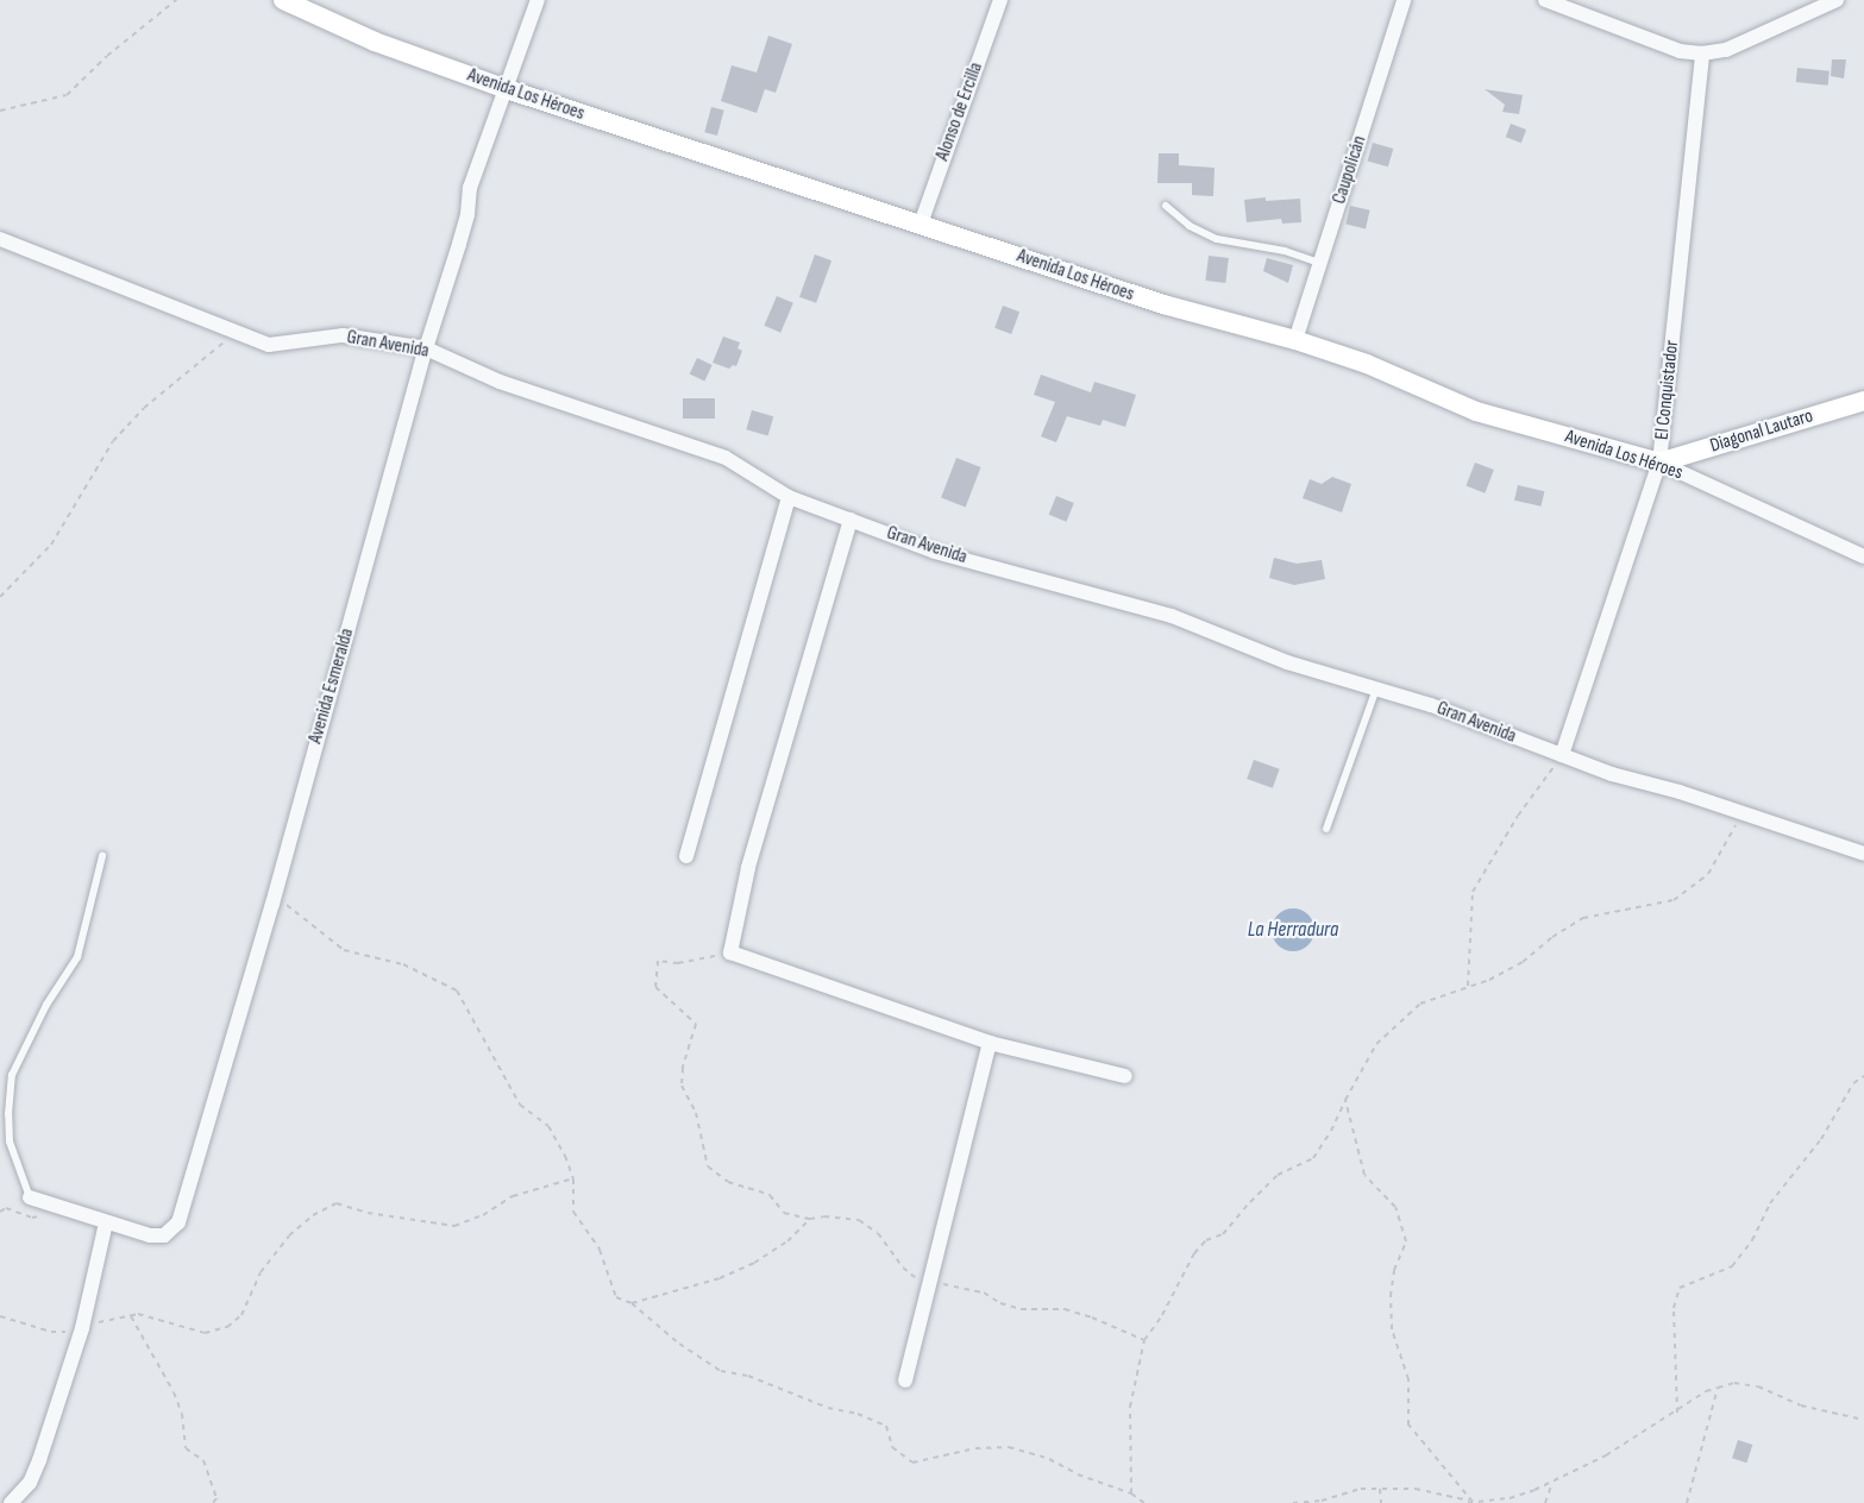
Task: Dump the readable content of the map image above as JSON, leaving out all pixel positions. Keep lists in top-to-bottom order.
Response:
{
  "streets": {
    "street": [
      "Avenida Los Héroes",
      "Alonso de Ercilla",
      "Caupolicán",
      "Gran Avenida",
      "El Conquistador",
      "Diagonal Lautaro",
      "Avenida Esmeralda"
    ]
  },
  "crossings": [
    ["Avenida Los Héroes", "Alonso de Ercilla"],
    ["Avenida Los Héroes", "Caupolicán"],
    ["Avenida Los Héroes", "El Conquistador"],
    ["Avenida Los Héroes", "Diagonal Lautaro"],
    ["Avenida Los Héroes", "Avenida Esmeralda"],
    ["Gran Avenida", "El Conquistador"],
    ["Gran Avenida", "Avenida Esmeralda"],
    ["El Conquistador", "Diagonal Lautaro"]
  ],
  "water": ["La Herradura"]
}
